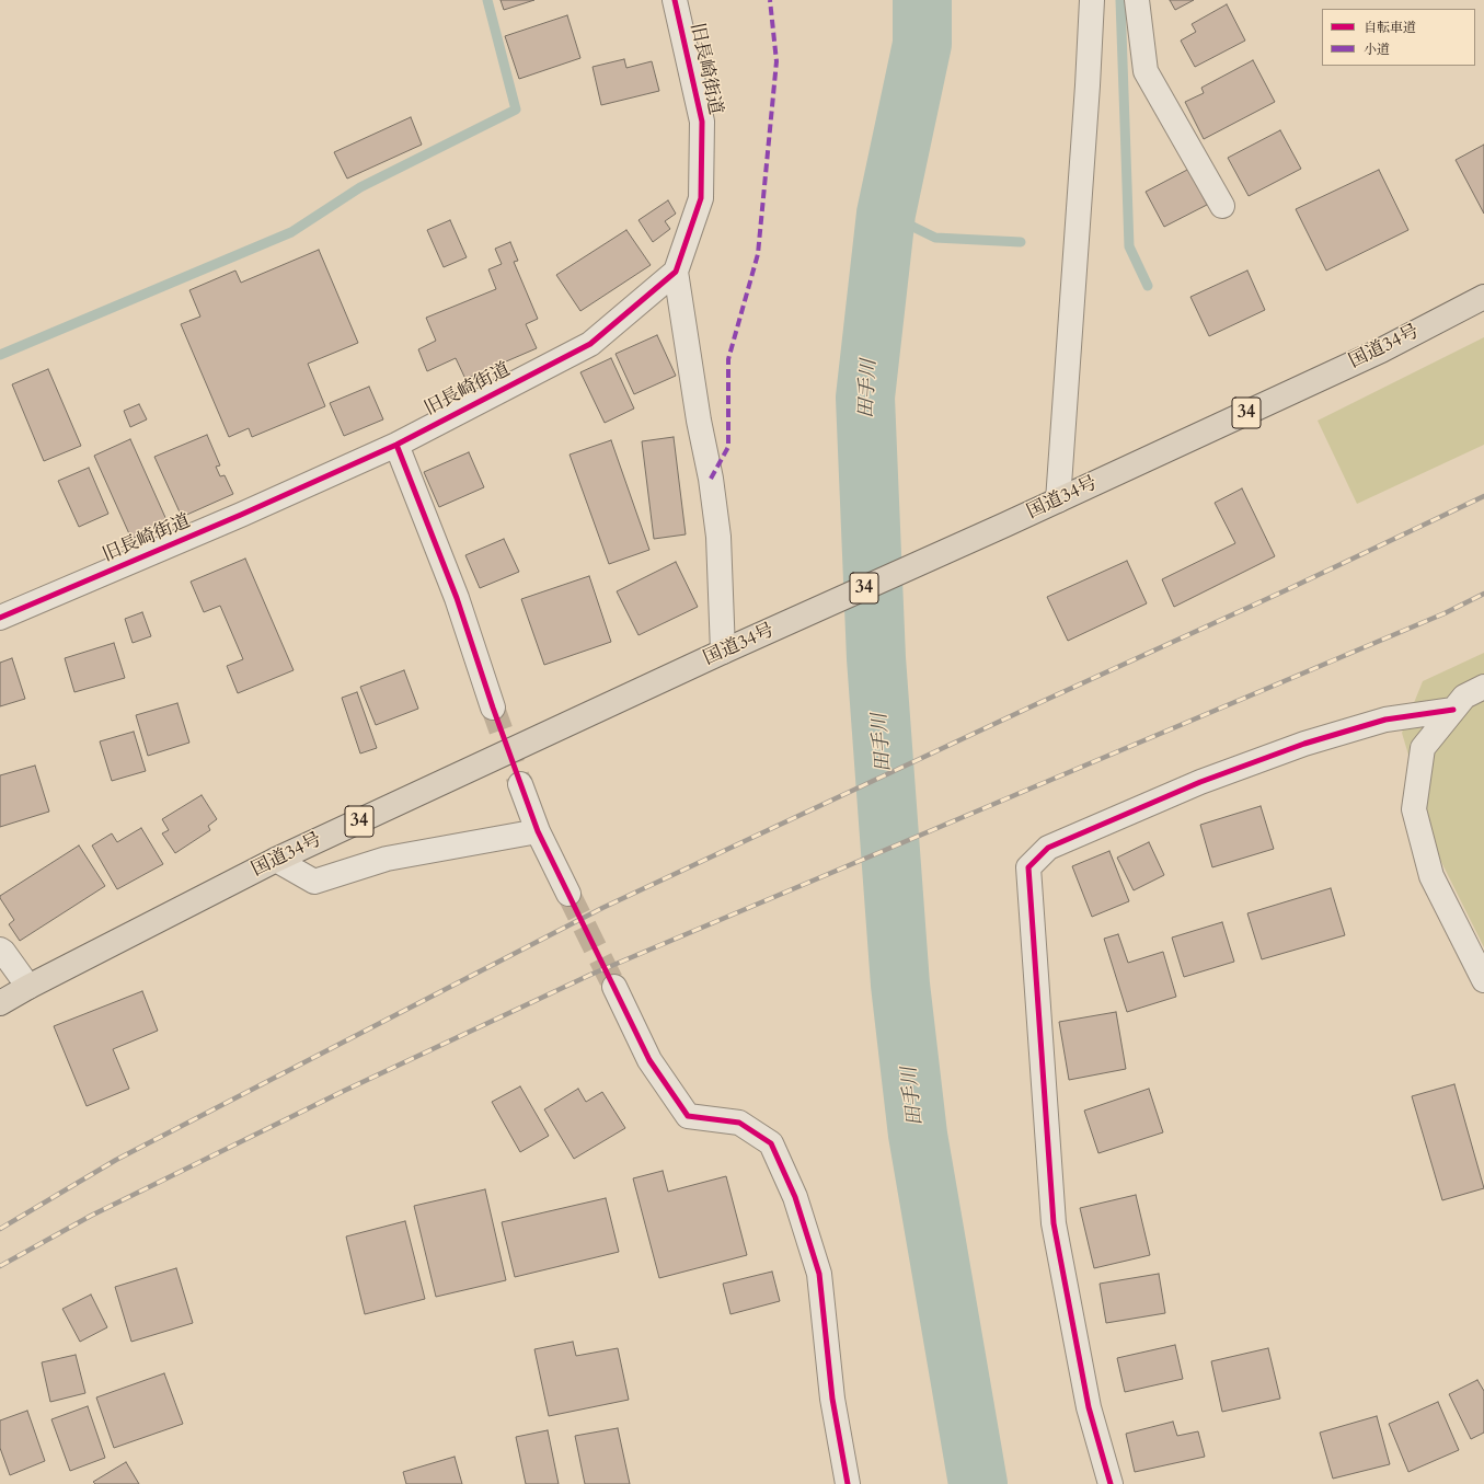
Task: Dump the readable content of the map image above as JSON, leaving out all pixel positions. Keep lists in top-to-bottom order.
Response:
{
  "streets": {
    "highway": ["国道34号", "34"],
    "street": ["旧長崎街道"]
  },
  "water": ["田手川"],
  "legend": ["自転車道", "小道"]
}
